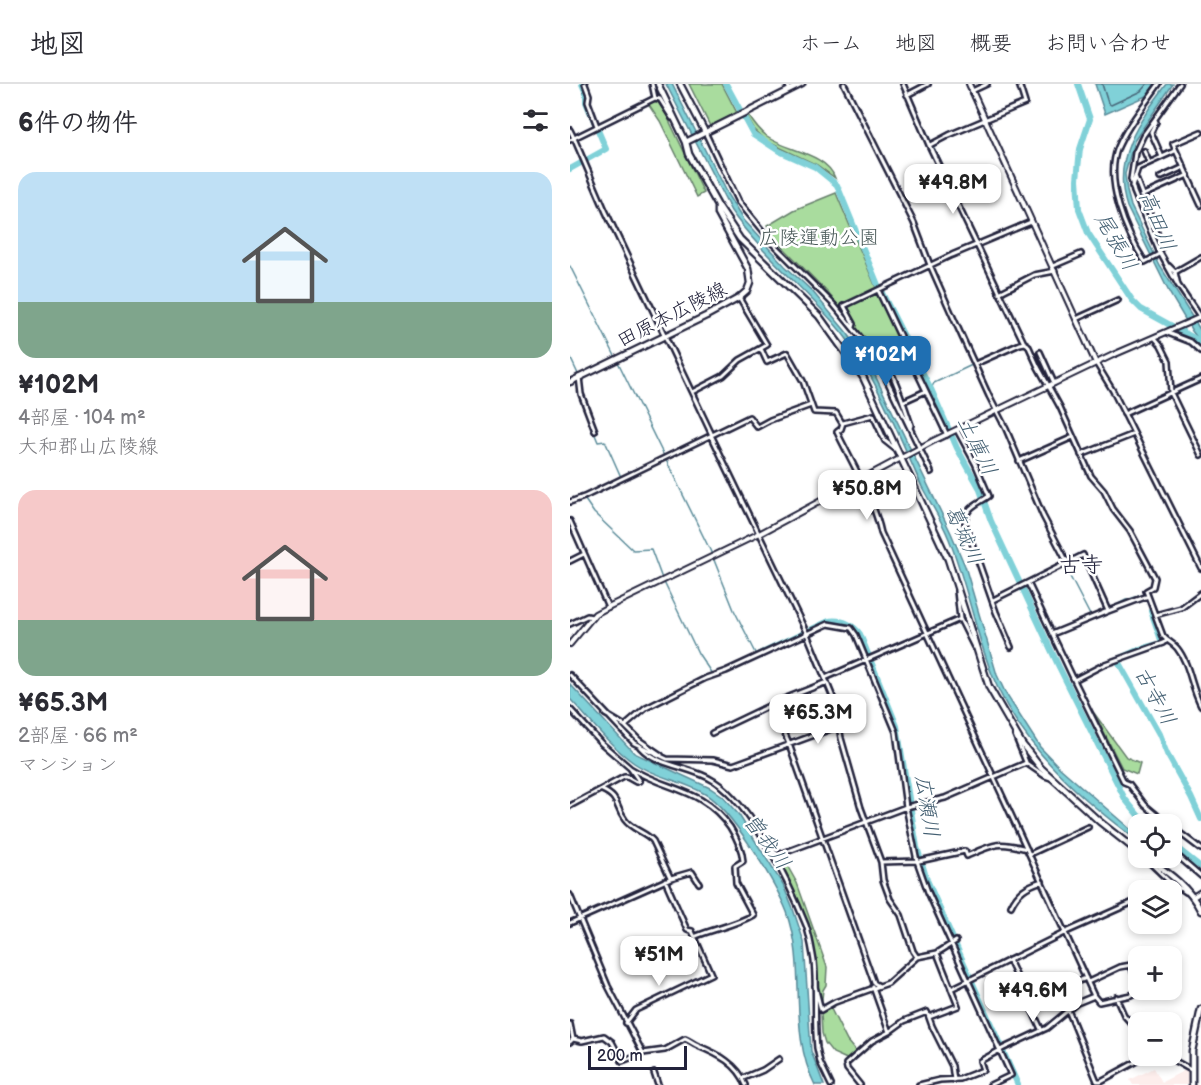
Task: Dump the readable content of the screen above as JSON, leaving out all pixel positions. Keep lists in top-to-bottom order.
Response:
{
  "streets": {
    "main road": ["田原本広陵線"]
  },
  "districts": ["古寺"],
  "water": [
    "高田川",
    "尾張川",
    "土庫川",
    "葛城川",
    "古寺川",
    "広瀬川",
    "曽我川"
  ],
  "parks": ["広陵運動公園"],
  "scale_bar": "200 m",
  "page": {
    "header": "地図",
    "nav": [
      "ホーム",
      "地図",
      "概要",
      "お問い合わせ"
    ],
    "heading": "6件の物件",
    "list": [
      {
        "name": "¥102M",
        "note": "4部屋 · 104 m² · 大和郡山広陵線"
      },
      {
        "name": "¥65.3M",
        "note": "2部屋 · 66 m² · マンション"
      }
    ],
    "price": [
      "¥49.8M",
      "¥102M",
      "¥50.8M",
      "¥65.3M",
      "¥51M",
      "¥49.6M"
    ],
    "map_buttons": ["+", "−"],
    "scale": "200 m"
  }
}
